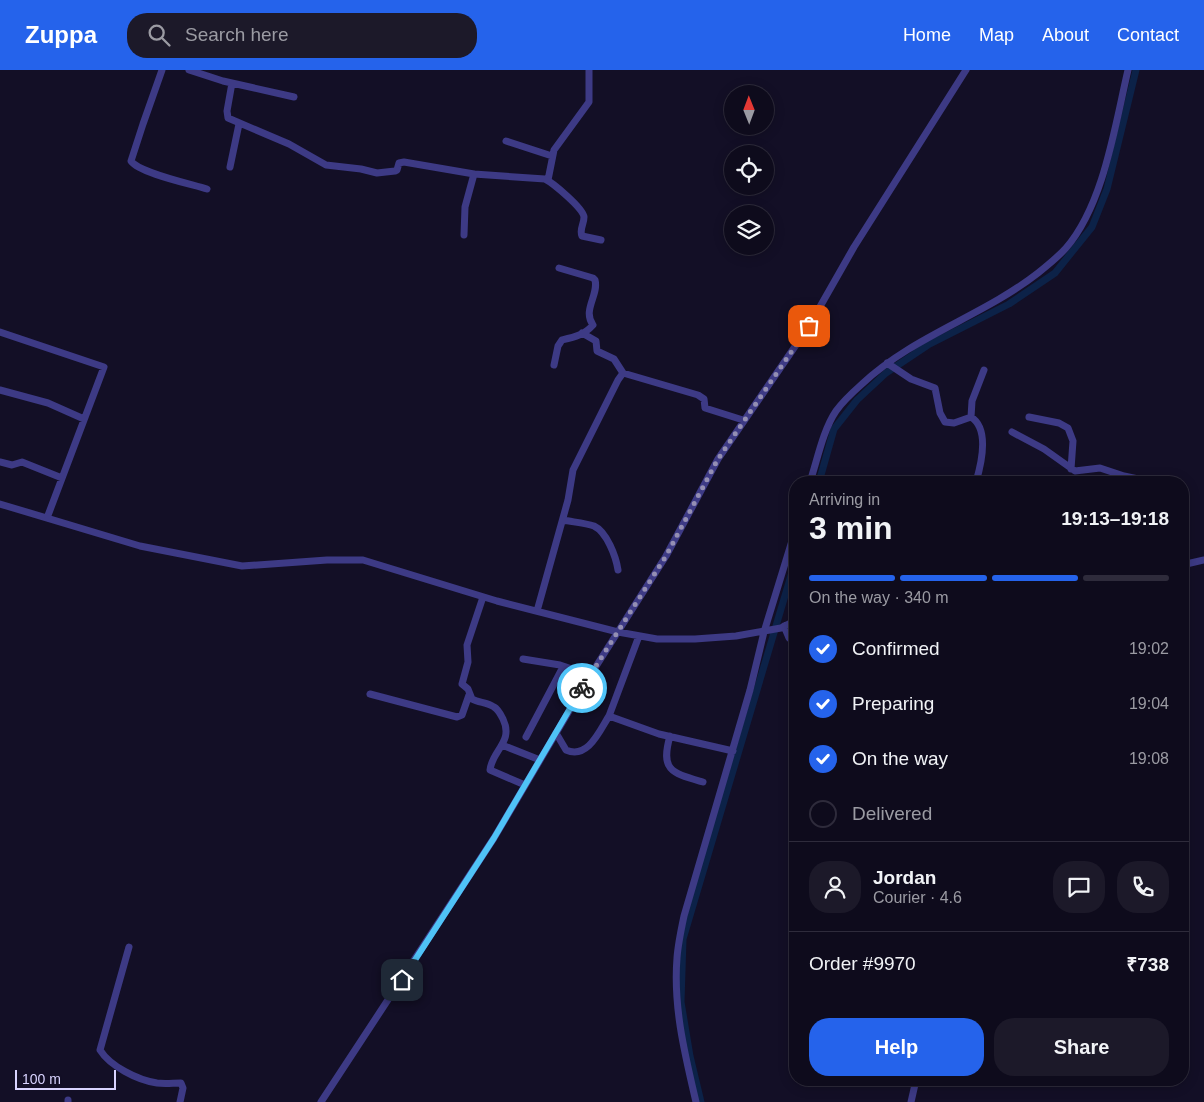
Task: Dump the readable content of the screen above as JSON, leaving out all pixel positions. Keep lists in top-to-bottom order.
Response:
{
  "scale_bar": "100 m",
  "north": "top",
  "page": {
    "header": "Zuppa",
    "search": "Search here",
    "nav": [
      "Home",
      "Map",
      "About",
      "Contact"
    ],
    "heading": ["3 min", "Arriving in", "19:13–19:18"],
    "panel": [
      "Jordan",
      "Courier · 4.6",
      "Order #9970",
      "₹738"
    ],
    "bar": "On the way · 340 m",
    "list": [
      ["Confirmed", "19:02"],
      ["Preparing", "19:04"],
      ["On the way", "19:08"],
      "Delivered"
    ],
    "buttons": ["Help", "Share"],
    "scale": "100 m"
  }
}
